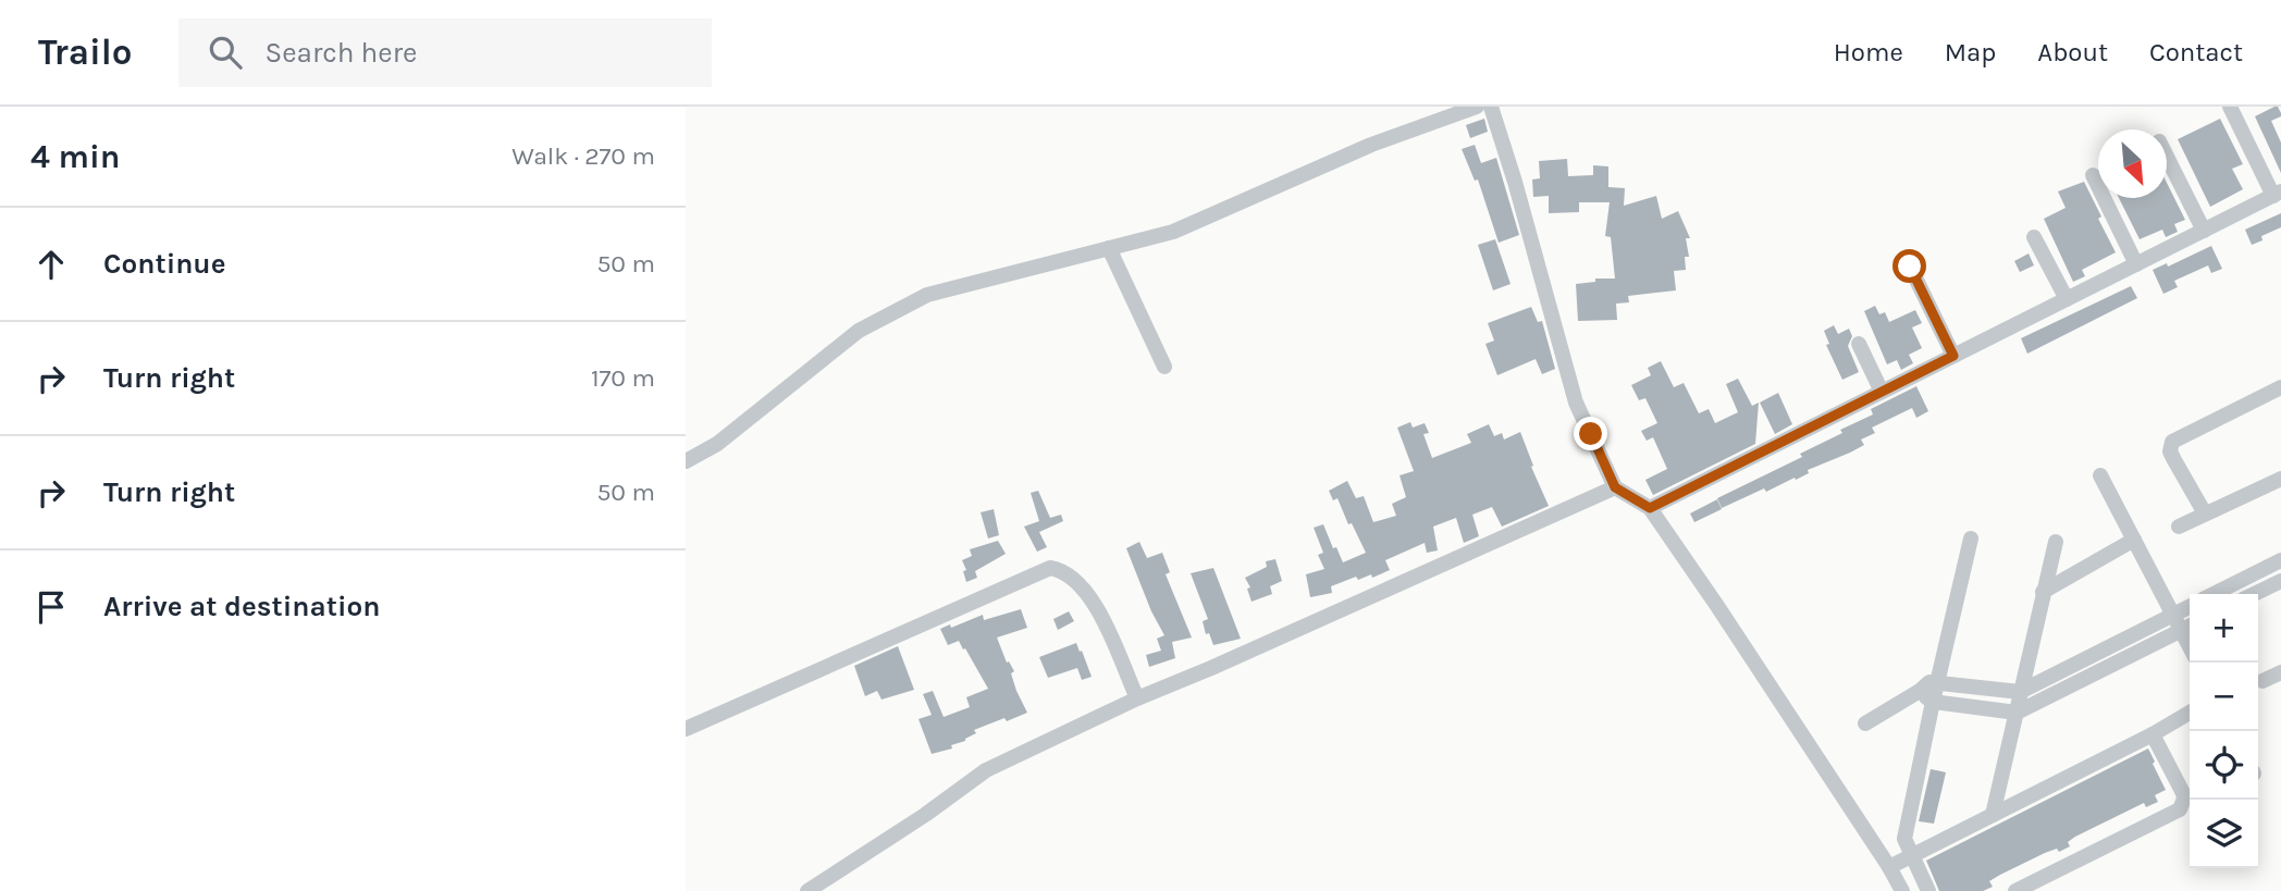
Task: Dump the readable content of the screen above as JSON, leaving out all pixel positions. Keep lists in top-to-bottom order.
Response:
{
  "north": "bottom right",
  "page": {
    "header": "Trailo",
    "search": "Search here",
    "nav": [
      "Home",
      "Map",
      "About",
      "Contact"
    ],
    "heading": ["4 min", "Walk · 270 m"],
    "list": [
      ["Continue", "50 m"],
      ["Turn right", "170 m"],
      ["Turn right", "50 m"],
      "Arrive at destination"
    ],
    "map_buttons": ["+", "−"]
  }
}
